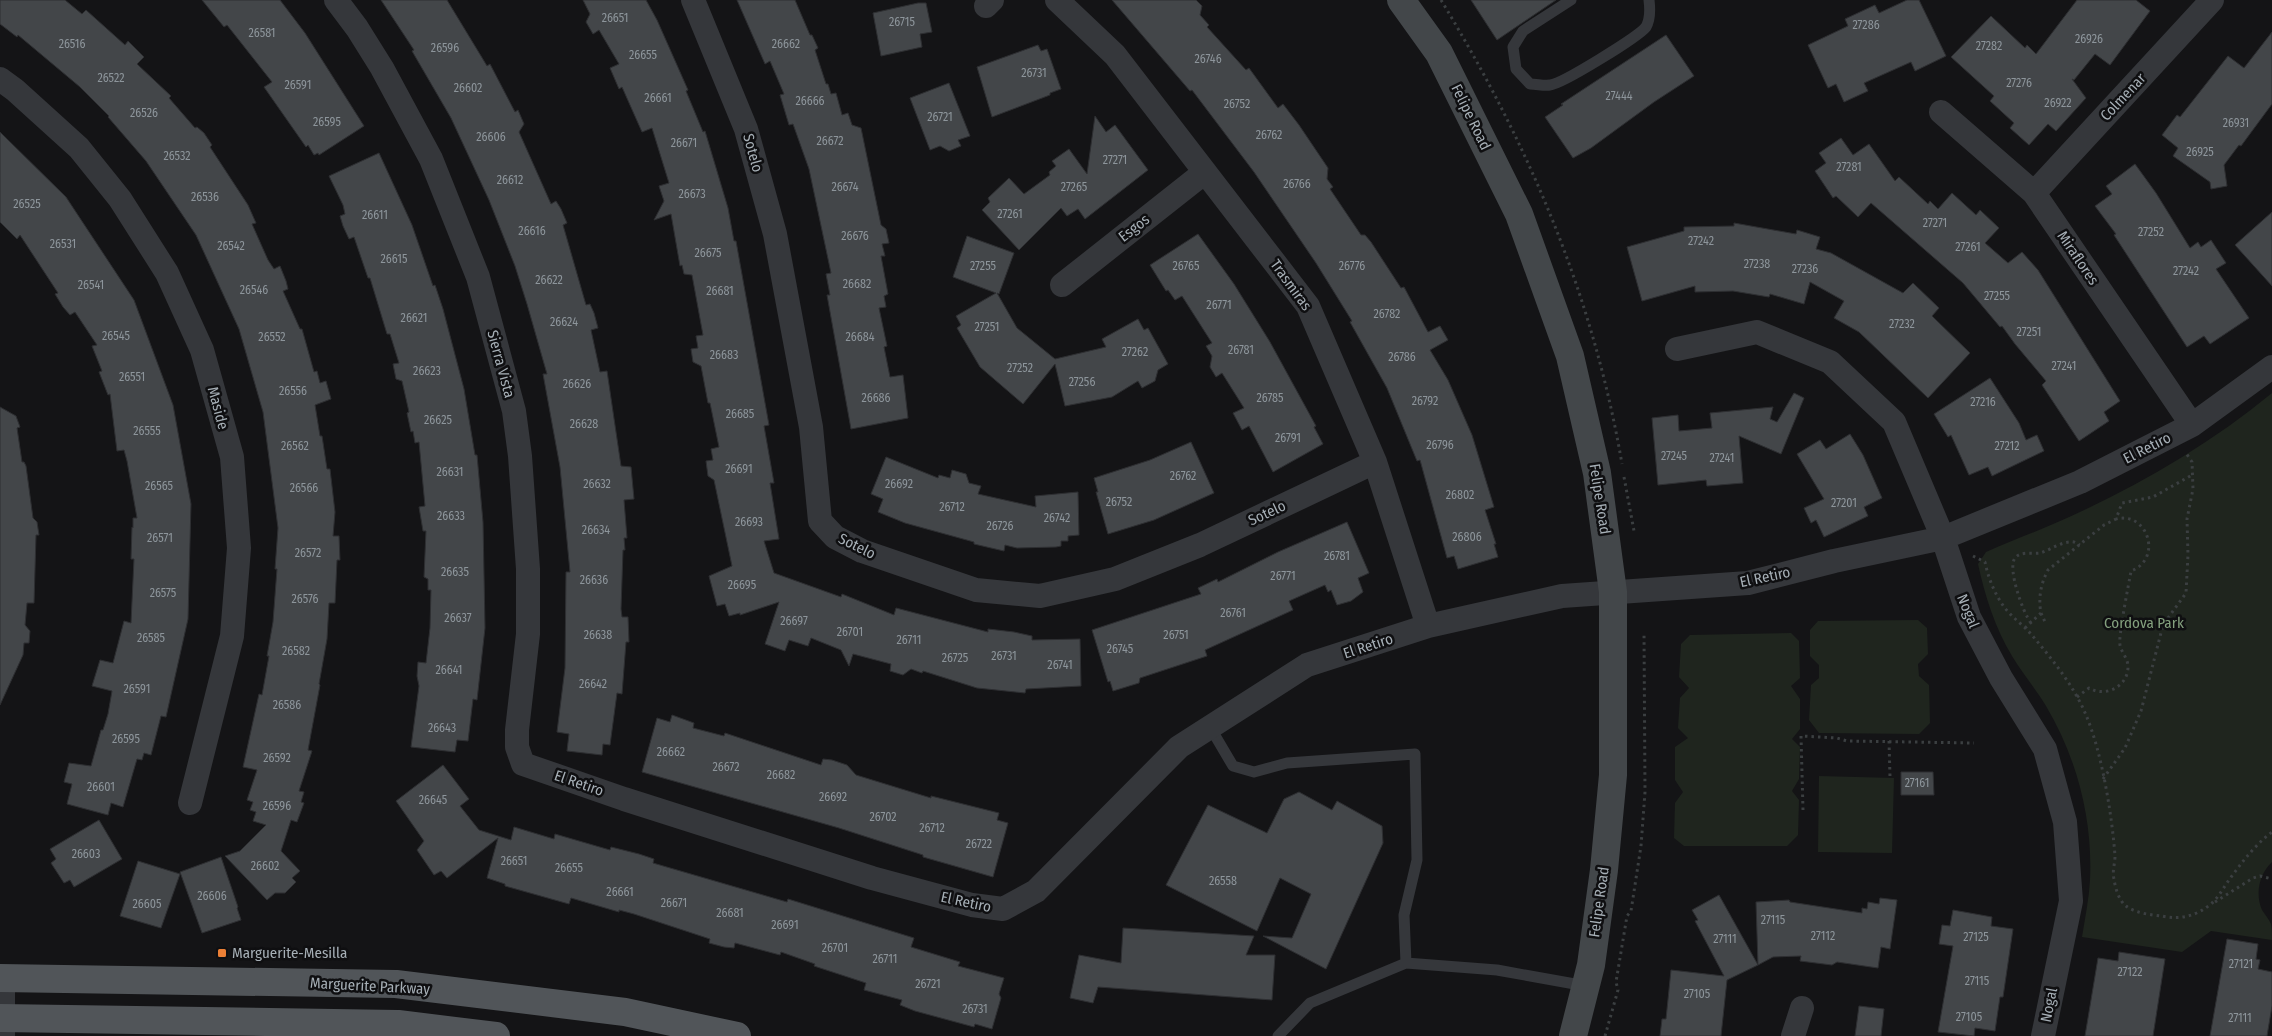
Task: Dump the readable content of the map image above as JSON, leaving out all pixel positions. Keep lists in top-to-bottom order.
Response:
{
  "streets": {
    "main road": ["Felipe Road", "Marguerite Parkway"],
    "street": [
      "Colmenar",
      "Sotelo",
      "Esgos",
      "Miraflores",
      "Trasmiras",
      "Sierra Vista",
      "Maside",
      "El Retiro",
      "Nogal"
    ]
  },
  "crossings": [
    ["Colmenar", "Miraflores"],
    ["Felipe Road", "El Retiro"],
    ["Sotelo", "Trasmiras"],
    ["Esgos", "Trasmiras"],
    ["Miraflores", "El Retiro"],
    ["Trasmiras", "El Retiro"],
    ["Sierra Vista", "El Retiro"],
    ["El Retiro", "Nogal"]
  ],
  "parks": ["Cordova Park"],
  "places": {
    "transit": ["Marguerite-Mesilla"]
  },
  "house_numbers": [
    "26651",
    "26715",
    "27286",
    "26581",
    "26926",
    "26516",
    "26662",
    "27282",
    "26596",
    "26655",
    "26746",
    "26731",
    "26522",
    "27276",
    "26591",
    "26602",
    "27444",
    "26661",
    "26666",
    "26922",
    "26752",
    "26526",
    "26721",
    "26595",
    "26931",
    "26762",
    "26606",
    "26672",
    "26671",
    "26925",
    "26532",
    "27271",
    "27281",
    "26612",
    "26766",
    "26674",
    "27265",
    "26673",
    "26536",
    "26525",
    "27261",
    "26611",
    "27271",
    "26616",
    "27252",
    "26676",
    "27242",
    "26531",
    "26542",
    "27261",
    "26675",
    "26615",
    "27238",
    "27255",
    "26765",
    "26776",
    "27236",
    "27242",
    "26622",
    "26682",
    "26541",
    "26546",
    "26681",
    "27255",
    "26771",
    "26782",
    "26621",
    "26624",
    "27232",
    "27251",
    "27251",
    "26545",
    "26552",
    "26684",
    "26781",
    "27262",
    "26683",
    "26786",
    "27241",
    "27252",
    "26623",
    "26551",
    "27256",
    "26626",
    "26556",
    "26686",
    "26785",
    "26792",
    "27216",
    "26685",
    "26625",
    "26628",
    "26555",
    "26791",
    "26796",
    "26562",
    "27212",
    "27245",
    "27241",
    "26691",
    "26631",
    "26762",
    "26632",
    "26692",
    "26565",
    "26566",
    "26802",
    "26752",
    "27201",
    "26712",
    "26633",
    "26742",
    "26693",
    "26726",
    "26634",
    "26806",
    "26571",
    "26572",
    "26781",
    "26635",
    "26771",
    "26636",
    "26695",
    "26575",
    "26576",
    "26761",
    "26637",
    "26697",
    "26701",
    "26638",
    "26751",
    "26585",
    "26711",
    "26745",
    "26582",
    "26731",
    "26725",
    "26741",
    "26641",
    "26642",
    "26591",
    "26586",
    "26643",
    "26595",
    "26662",
    "26592",
    "26672",
    "26682",
    "27161",
    "26601",
    "26692",
    "26645",
    "26596",
    "26702",
    "26712",
    "26722",
    "26603",
    "26651",
    "26602",
    "26655",
    "26558",
    "26661",
    "26606",
    "26671",
    "26605",
    "26681",
    "27115",
    "26691",
    "27112",
    "27125",
    "27111",
    "26701",
    "26711",
    "27121",
    "27122",
    "27115",
    "26721",
    "27105",
    "26731",
    "27105",
    "27111"
  ]
}
